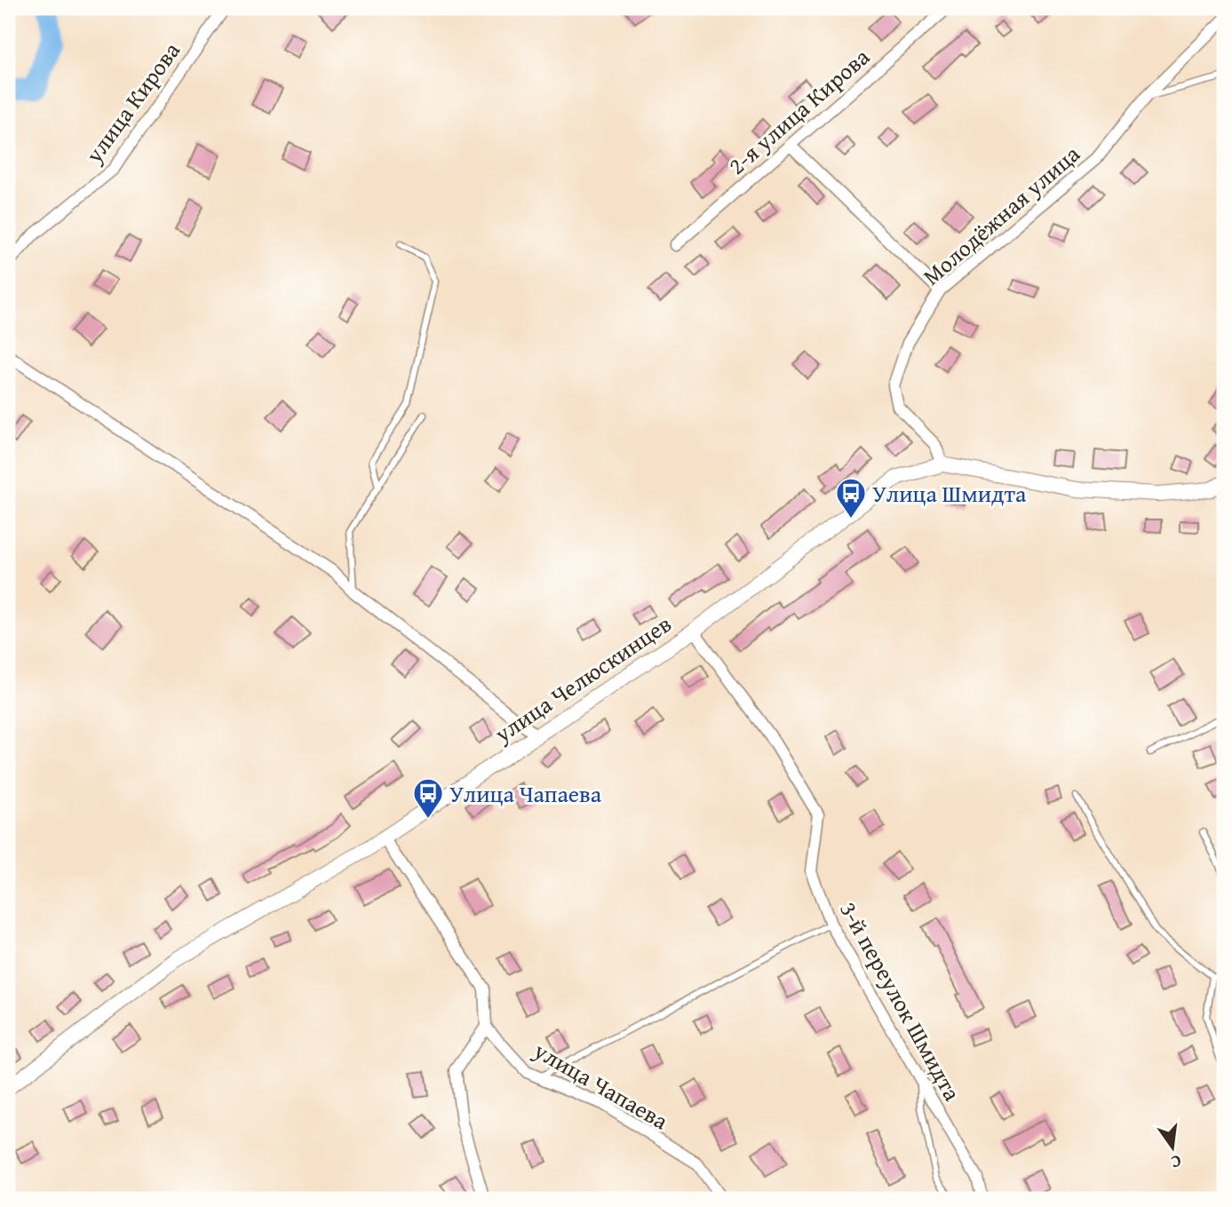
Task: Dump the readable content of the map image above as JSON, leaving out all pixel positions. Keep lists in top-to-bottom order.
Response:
{
  "streets": {
    "street": [
      "улица Кирова",
      "2-я улица Кирова",
      "Молодёжная улица",
      "улица Челюскинцев",
      "3-й переулок Шмидта",
      "улица Чапаева"
    ]
  },
  "crossings": [
    ["Молодёжная улица", "улица Челюскинцев"],
    ["улица Челюскинцев", "3-й переулок Шмидта"]
  ],
  "places": {
    "bus stop": ["Улица Шмидта", "Улица Чапаева"]
  },
  "north": "bottom"
}
